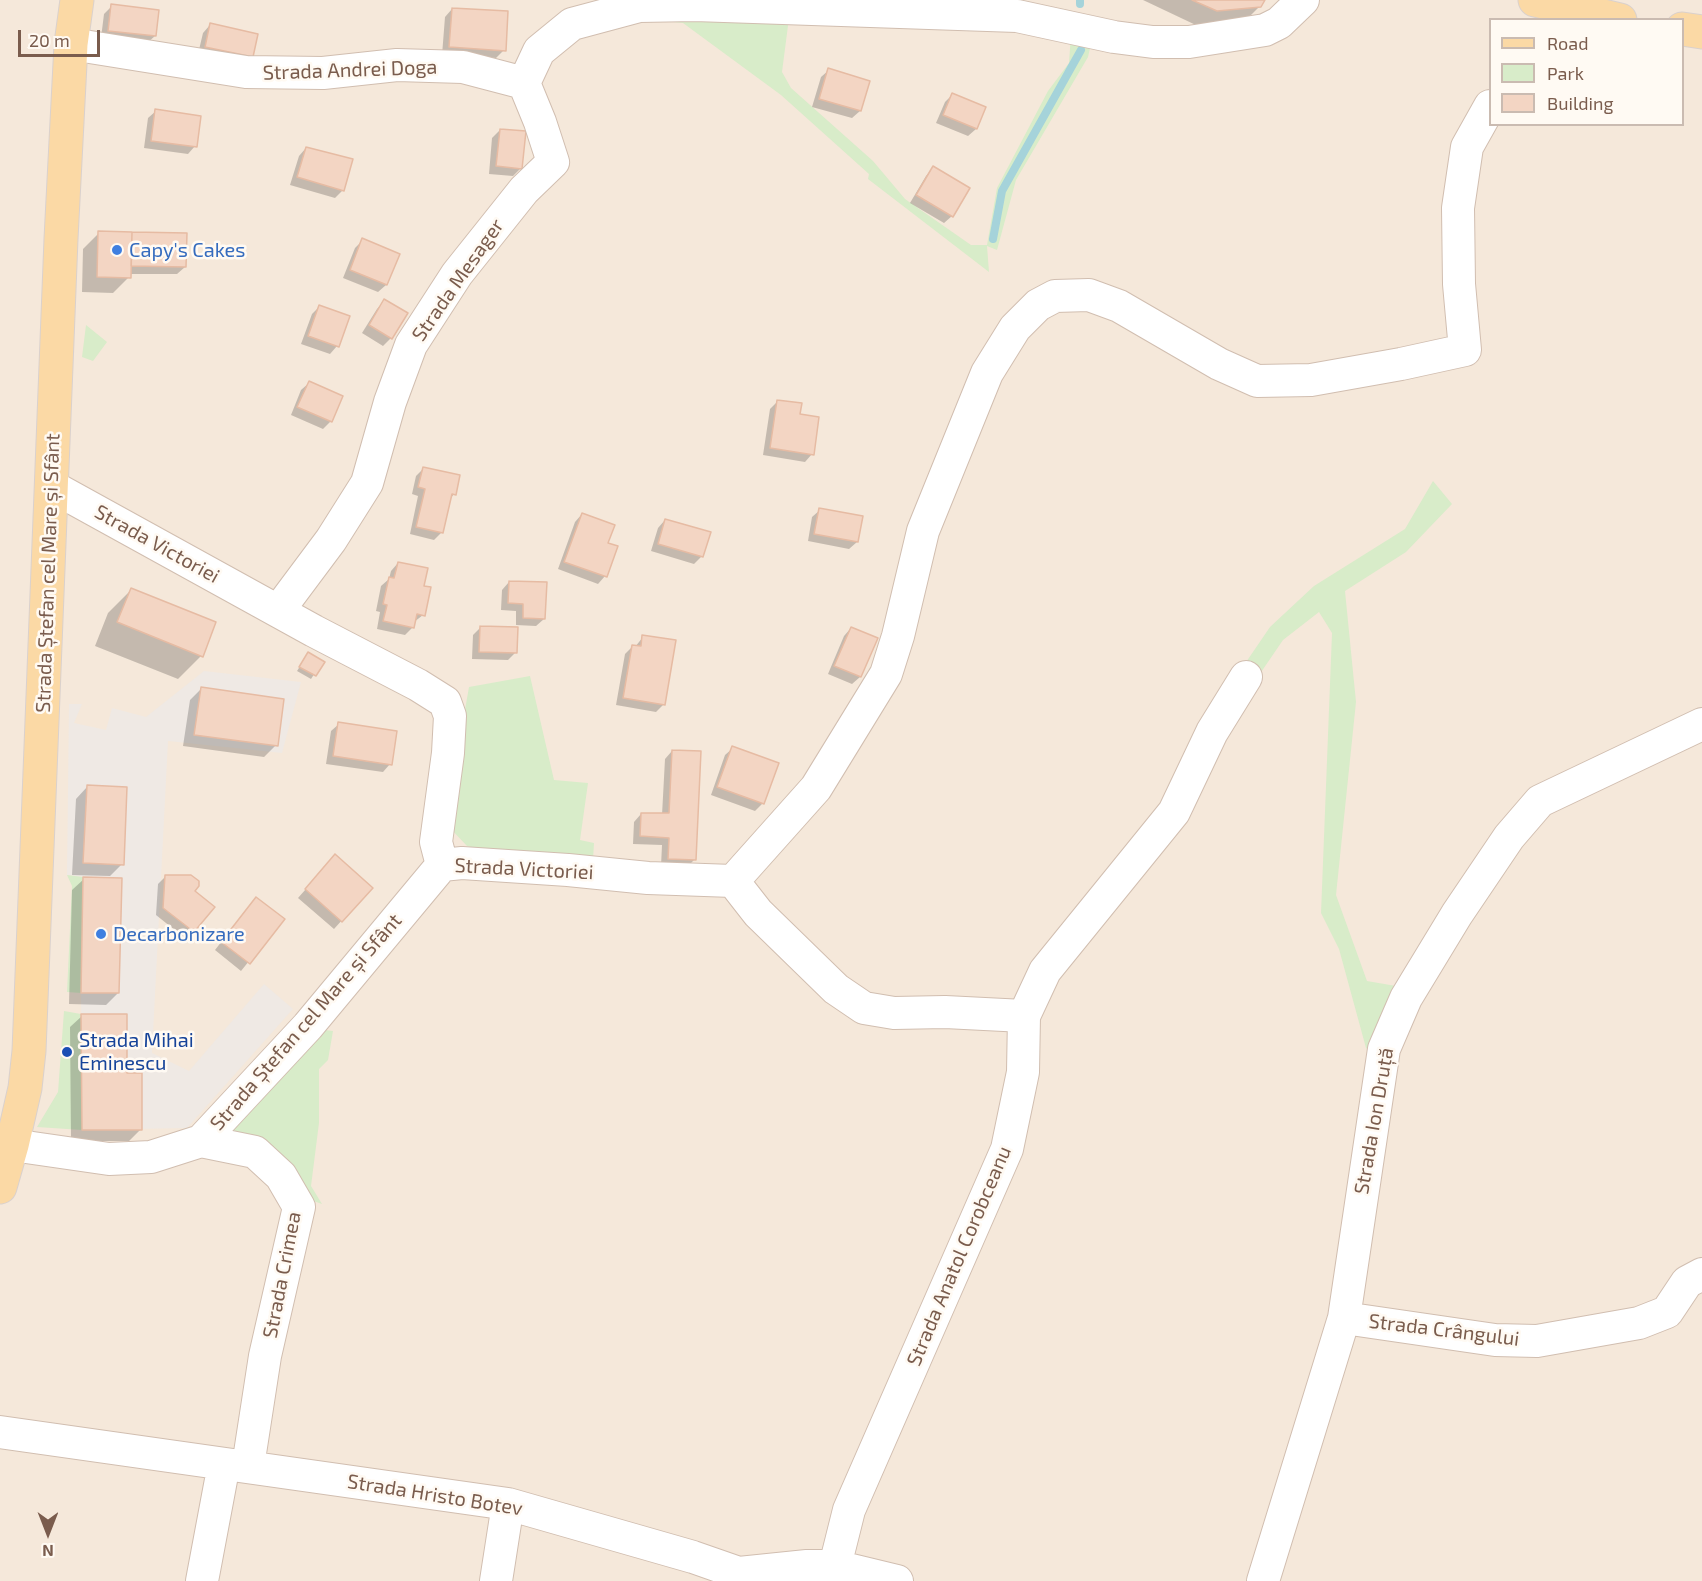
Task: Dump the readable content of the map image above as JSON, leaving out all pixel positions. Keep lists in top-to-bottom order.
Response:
{
  "streets": {
    "main road": ["Strada Ștefan cel Mare și Sfânt"],
    "street": [
      "Strada Andrei Doga",
      "Strada Mesager",
      "Strada Victoriei",
      "Strada Ion Druță",
      "Strada Anatol Corobceanu",
      "Strada Crimea",
      "Strada Crângului",
      "Strada Hristo Botev"
    ]
  },
  "crossings": [
    ["Strada Andrei Doga", "Strada Mesager"],
    ["Strada Andrei Doga", "Strada Ștefan cel Mare și Sfânt"],
    ["Strada Mesager", "Strada Victoriei"],
    ["Strada Victoriei", "Strada Ștefan cel Mare și Sfânt"],
    ["Strada Ștefan cel Mare și Sfânt", "Strada Crimea"],
    ["Strada Ion Druță", "Strada Crângului"],
    ["Strada Anatol Corobceanu", "Strada Hristo Botev"],
    ["Strada Crimea", "Strada Hristo Botev"]
  ],
  "places": ["Capy's Cakes", "Decarbonizare", "Strada Mihai Eminescu"],
  "legend": ["Road", "Park", "Building"],
  "scale_bar": "20 m",
  "north": "bottom"
}
